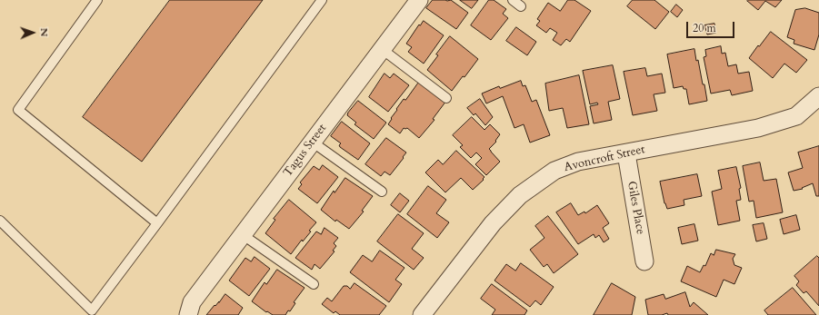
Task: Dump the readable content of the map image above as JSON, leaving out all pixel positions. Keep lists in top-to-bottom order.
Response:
{
  "streets": {
    "street": ["Tagus Street", "Avoncroft Street", "Giles Place"]
  },
  "crossings": [
    ["Avoncroft Street", "Giles Place"]
  ],
  "scale_bar": "20 m",
  "north": "right"
}
